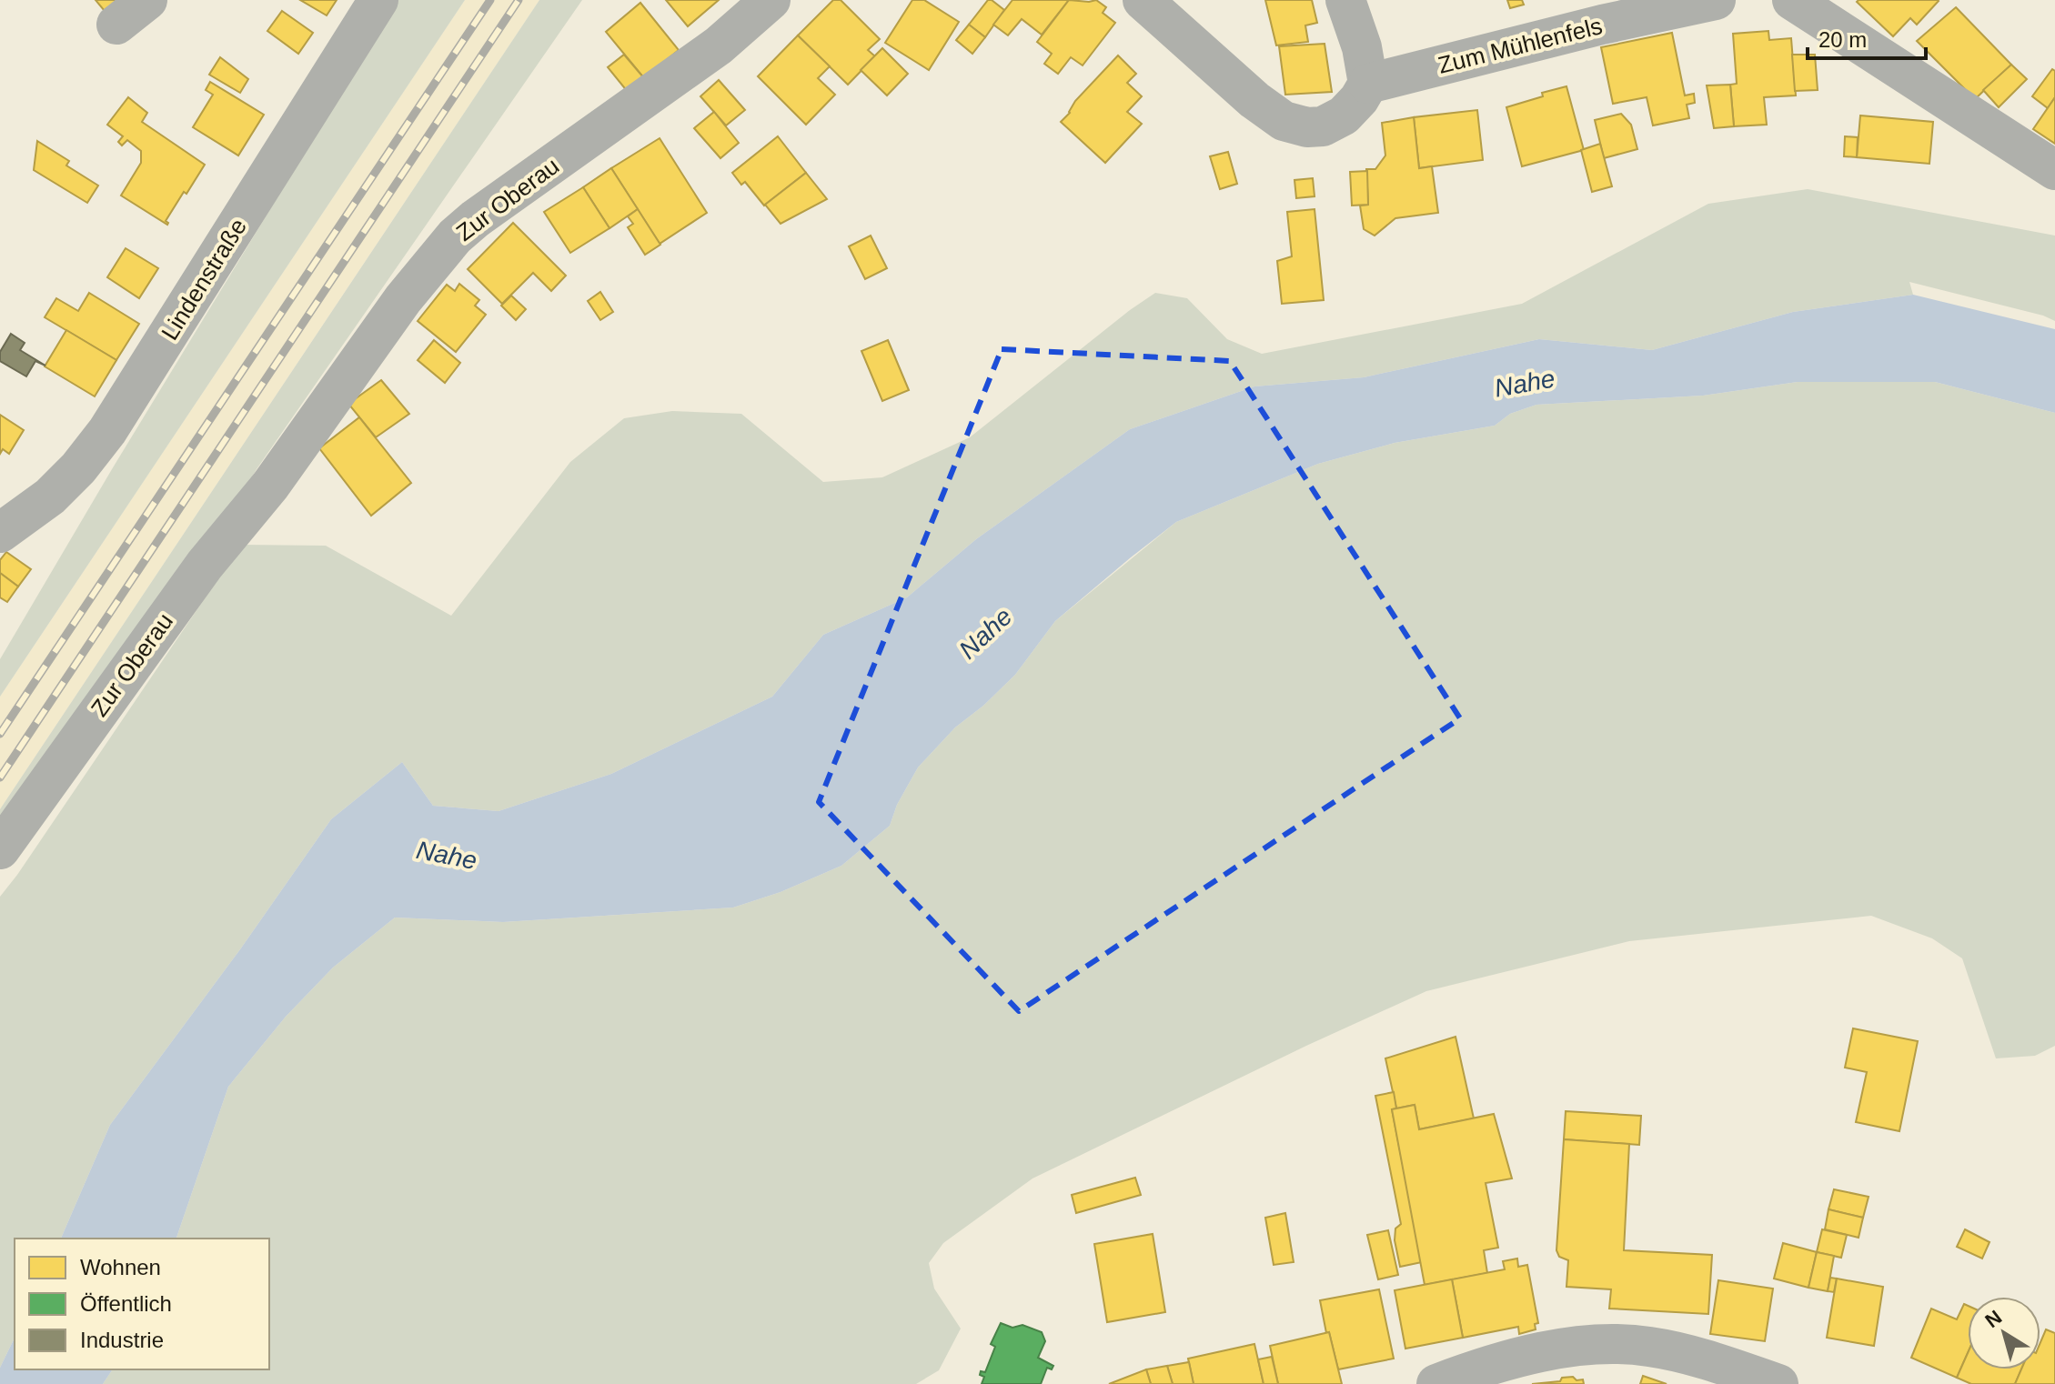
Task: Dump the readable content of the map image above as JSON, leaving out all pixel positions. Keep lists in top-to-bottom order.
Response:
{
  "streets": {
    "street": ["Zum Mühlenfels", "Zur Oberau", "Lindenstraße"]
  },
  "water": ["Nahe"],
  "legend": ["Wohnen", "Öffentlich", "Industrie"],
  "scale_bar": "20 m",
  "north": "top left"
}
